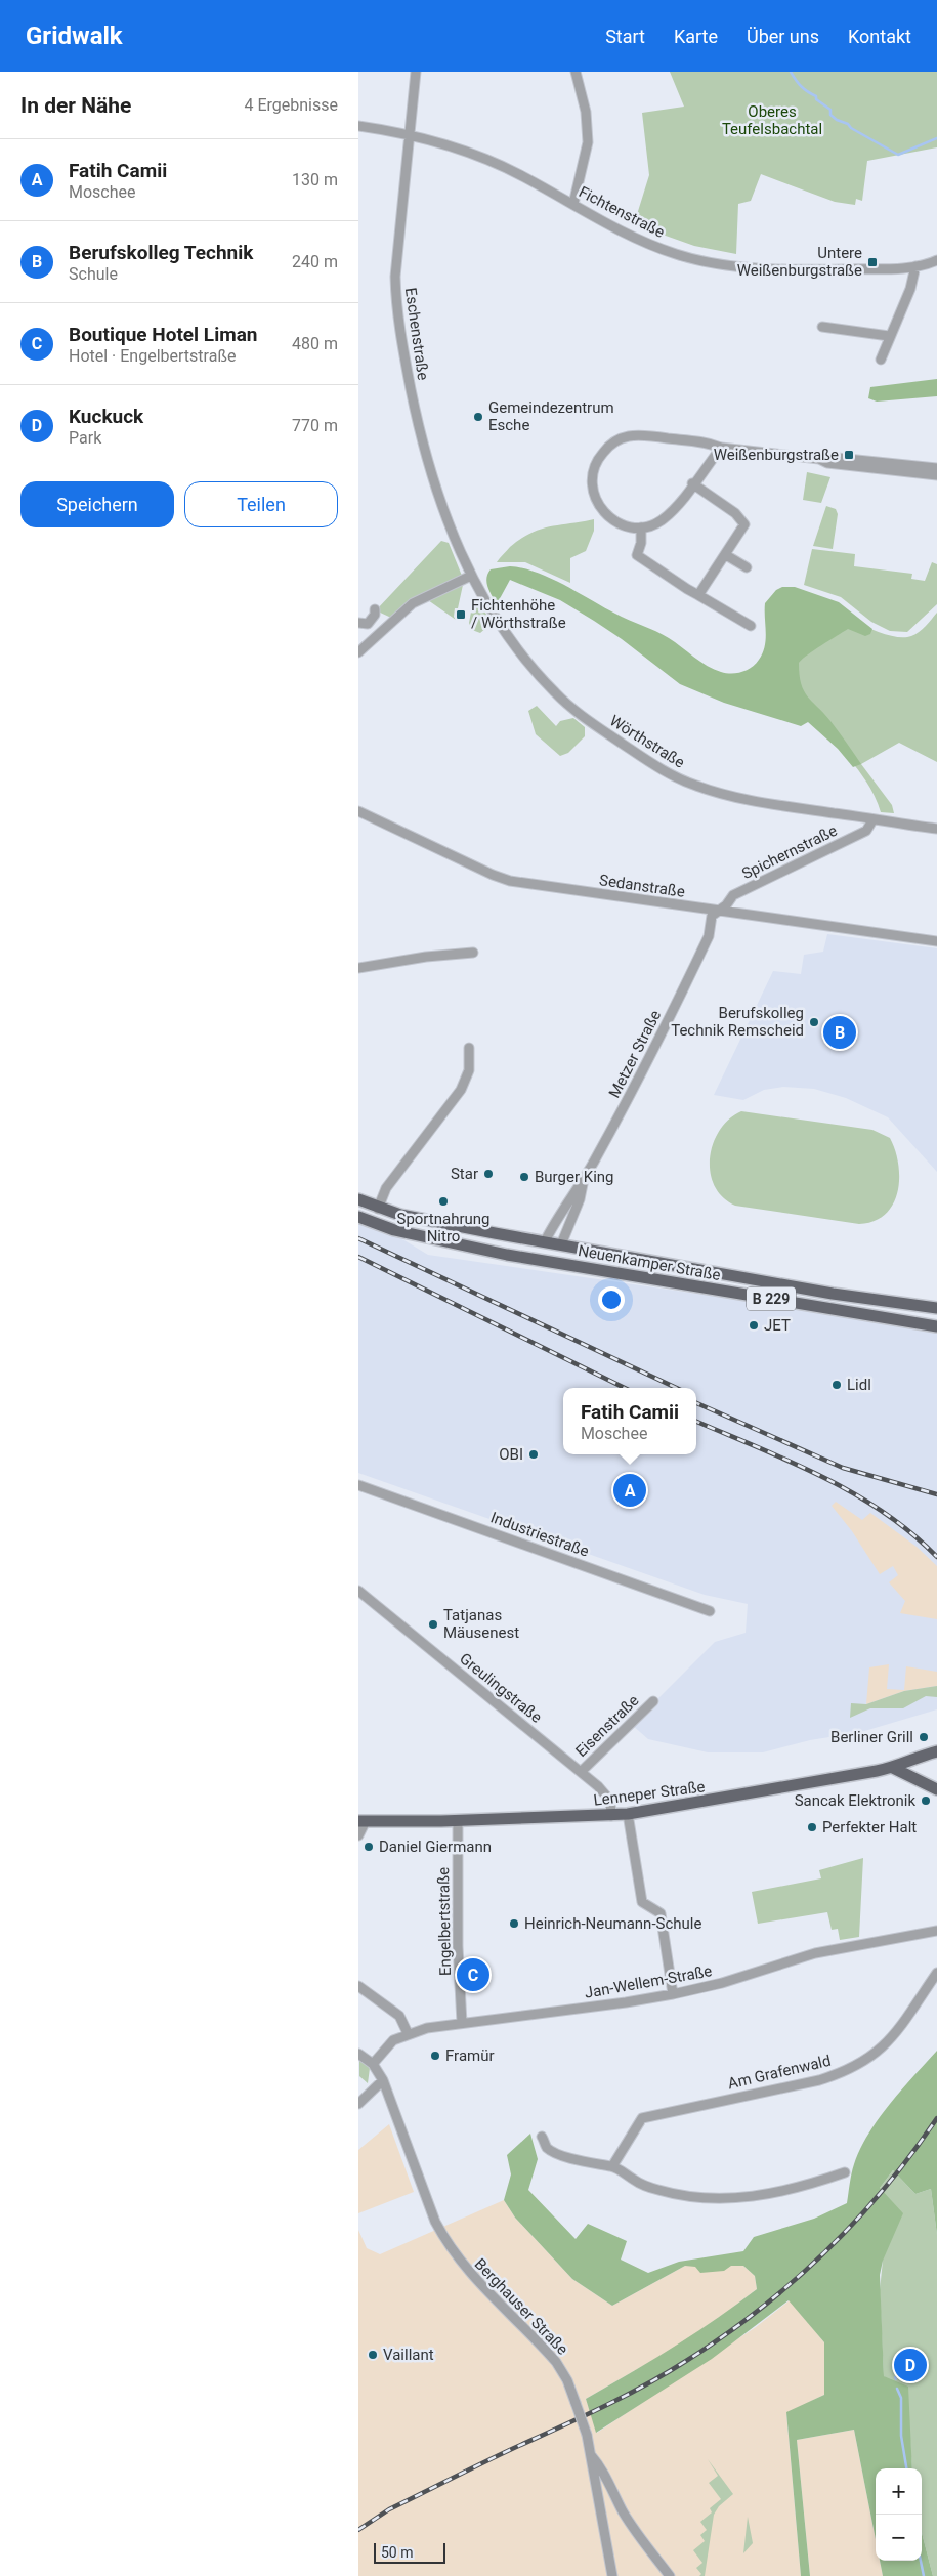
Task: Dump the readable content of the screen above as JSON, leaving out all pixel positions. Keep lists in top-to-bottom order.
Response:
{
  "streets": {
    "main road": ["Neuenkamper Straße", "B 229", "Lenneper Straße"],
    "street": [
      "Fichtenstraße",
      "Eschenstraße",
      "Wörthstraße",
      "Spichernstraße",
      "Sedanstraße",
      "Metzer Straße",
      "Industriestraße",
      "Greulingstraße",
      "Eisenstraße",
      "Engelbertstraße",
      "Jan-Wellem-Straße",
      "Am Grafenwald",
      "Berghauser Straße"
    ]
  },
  "crossings": [
    ["Fichtenstraße", "Eschenstraße"],
    ["Eschenstraße", "Wörthstraße"],
    ["Wörthstraße", "Spichernstraße"],
    ["Spichernstraße", "Sedanstraße"],
    ["Spichernstraße", "Metzer Straße"],
    ["Sedanstraße", "Metzer Straße"],
    ["Metzer Straße", "Neuenkamper Straße"],
    ["Greulingstraße", "Eisenstraße"],
    ["Greulingstraße", "Lenneper Straße"],
    ["Lenneper Straße", "Engelbertstraße"],
    ["Engelbertstraße", "Jan-Wellem-Straße"],
    ["Jan-Wellem-Straße", "Berghauser Straße"]
  ],
  "parks": ["Oberes Teufelsbachtal"],
  "places": {
    "transit": ["Untere Weißenburgstraße", "Weißenburgstraße", "Fichtenhöhe / Wörthstraße"],
    "other": [
      "Gemeindezentrum Esche",
      "Berufskolleg Technik Remscheid",
      "Star",
      "Burger King",
      "Sportnahrung Nitro",
      "JET",
      "Lidl",
      "OBI",
      "Tatjanas Mäusenest",
      "Berliner Grill",
      "Sancak Elektronik",
      "Perfekter Halt",
      "Daniel Giermann",
      "Heinrich-Neumann-Schule",
      "Framür",
      "Vaillant"
    ]
  },
  "scale_bar": "50 m",
  "page": {
    "header": "Gridwalk",
    "nav": [
      "Start",
      "Karte",
      "Über uns",
      "Kontakt"
    ],
    "heading": ["In der Nähe", "4 Ergebnisse"],
    "list": [
      {
        "mark": "A",
        "name": "Fatih Camii",
        "note": "Moschee",
        "value": "130 m"
      },
      {
        "mark": "B",
        "name": "Berufskolleg Technik",
        "note": "Schule",
        "value": "240 m"
      },
      {
        "mark": "C",
        "name": "Boutique Hotel Liman",
        "note": "Hotel · Engelbertstraße",
        "value": "480 m"
      },
      {
        "mark": "D",
        "name": "Kuckuck",
        "note": "Park",
        "value": "770 m"
      }
    ],
    "buttons": ["Speichern", "Teilen"],
    "pins": [
      "B",
      "A",
      "C",
      "D"
    ],
    "popup": ["Fatih Camii", "Moschee"],
    "map_buttons": ["+", "−"],
    "scale": "50 m"
  }
}
